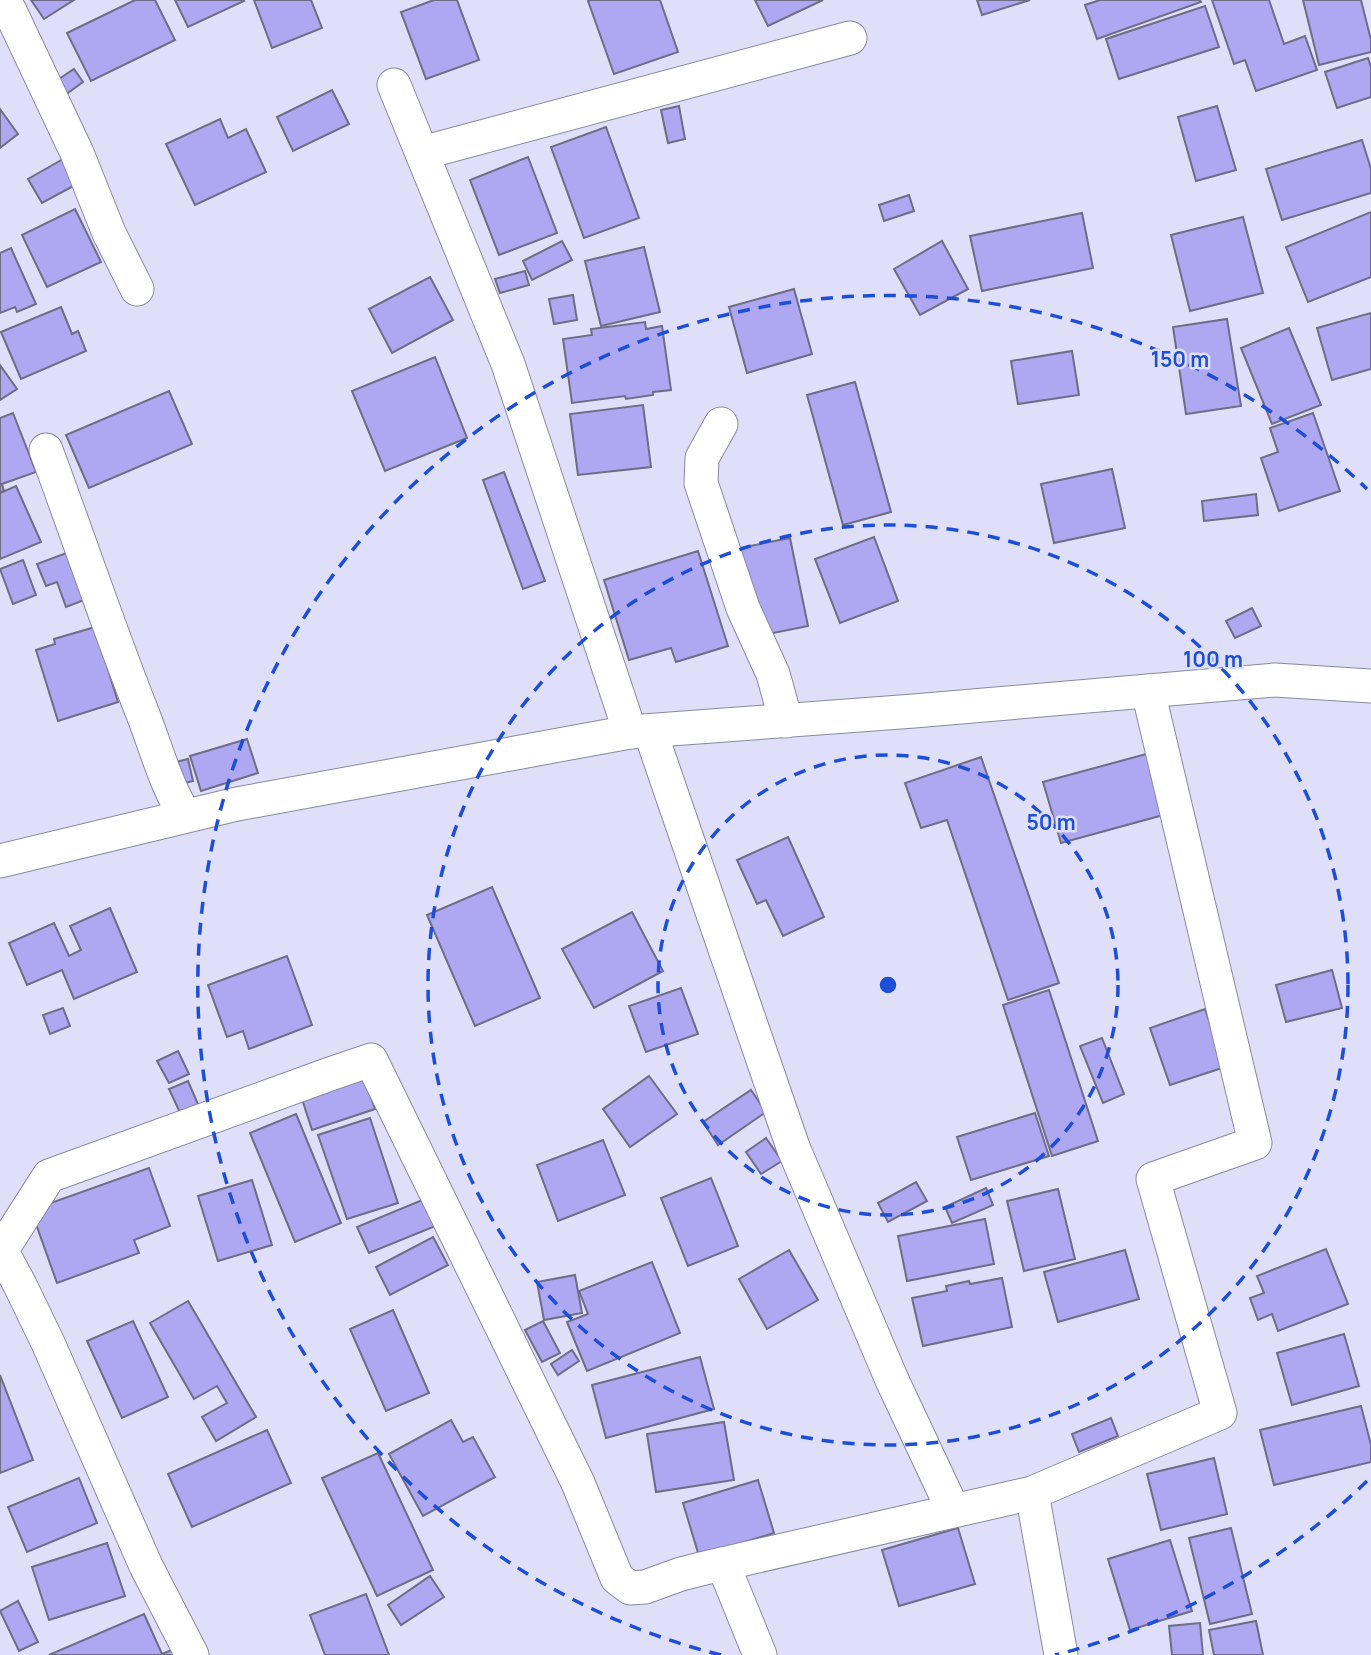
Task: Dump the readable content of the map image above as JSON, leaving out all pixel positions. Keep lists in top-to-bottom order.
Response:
{
  "rings": ["150 m", "100 m", "50 m"]
}
